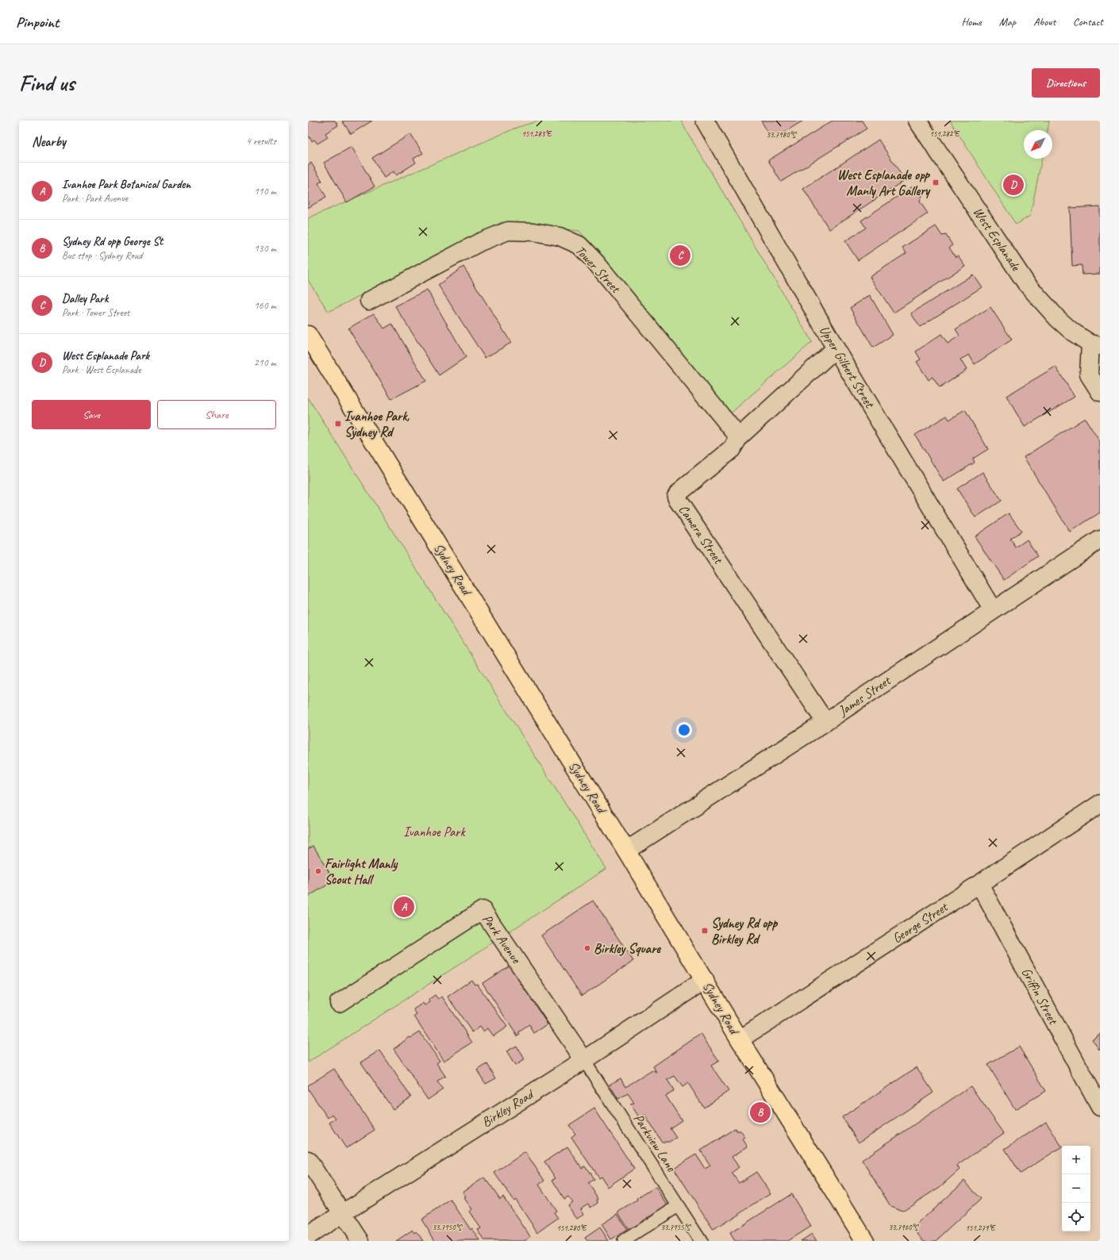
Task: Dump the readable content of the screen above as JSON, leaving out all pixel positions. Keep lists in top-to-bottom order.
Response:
{
  "streets": {
    "main road": ["Sydney Road"],
    "street": [
      "West Esplanade",
      "Tower Street",
      "Upper Gilbert Street",
      "Camera Street",
      "James Street",
      "George Street",
      "Park Avenue",
      "Griffin Street",
      "Birkley Road"
    ],
    "lane": ["Parkview Lane"]
  },
  "crossings": [
    ["Tower Street", "Camera Street"],
    ["Upper Gilbert Street", "Camera Street"],
    ["Upper Gilbert Street", "James Street"],
    ["Camera Street", "James Street"],
    ["Sydney Road", "James Street"],
    ["Sydney Road", "George Street"],
    ["Sydney Road", "Birkley Road"],
    ["George Street", "Griffin Street"],
    ["Park Avenue", "Birkley Road"],
    ["Park Avenue", "Parkview Lane"],
    ["Birkley Road", "Parkview Lane"]
  ],
  "parks": ["Ivanhoe Park"],
  "places": {
    "transit": ["West Esplanade opp Manly Art Gallery", "Ivanhoe Park, Sydney Rd", "Sydney Rd opp Birkley Rd"],
    "other": ["Fairlight Manly Scout Hall", "Birkley Square"]
  },
  "north": "bottom left",
  "page": {
    "header": "Pinpoint",
    "nav": [
      "Home",
      "Map",
      "About",
      "Contact"
    ],
    "buttons": [
      "Directions",
      ["Save", "Share"]
    ],
    "title": "Find us",
    "heading": ["Nearby", "4 results"],
    "list": [
      {
        "mark": "A",
        "name": "Ivanhoe Park Botanical Garden",
        "note": "Park · Park Avenue",
        "value": "110 m"
      },
      {
        "mark": "B",
        "name": "Sydney Rd opp George St",
        "note": "Bus stop · Sydney Road",
        "value": "130 m"
      },
      {
        "mark": "C",
        "name": "Dalley Park",
        "note": "Park · Tower Street",
        "value": "160 m"
      },
      {
        "mark": "D",
        "name": "West Esplanade Park",
        "note": "Park · West Esplanade",
        "value": "210 m"
      }
    ],
    "pins": [
      "D",
      "C",
      "A",
      "B"
    ],
    "map_buttons": ["+", "−"]
  },
  "coordinates": [
    "151.283°E",
    "151.282°E",
    "33.7980°S",
    "33.7950°S",
    "33.7955°S",
    "33.7960°S",
    "151.280°E",
    "151.279°E"
  ]
}
